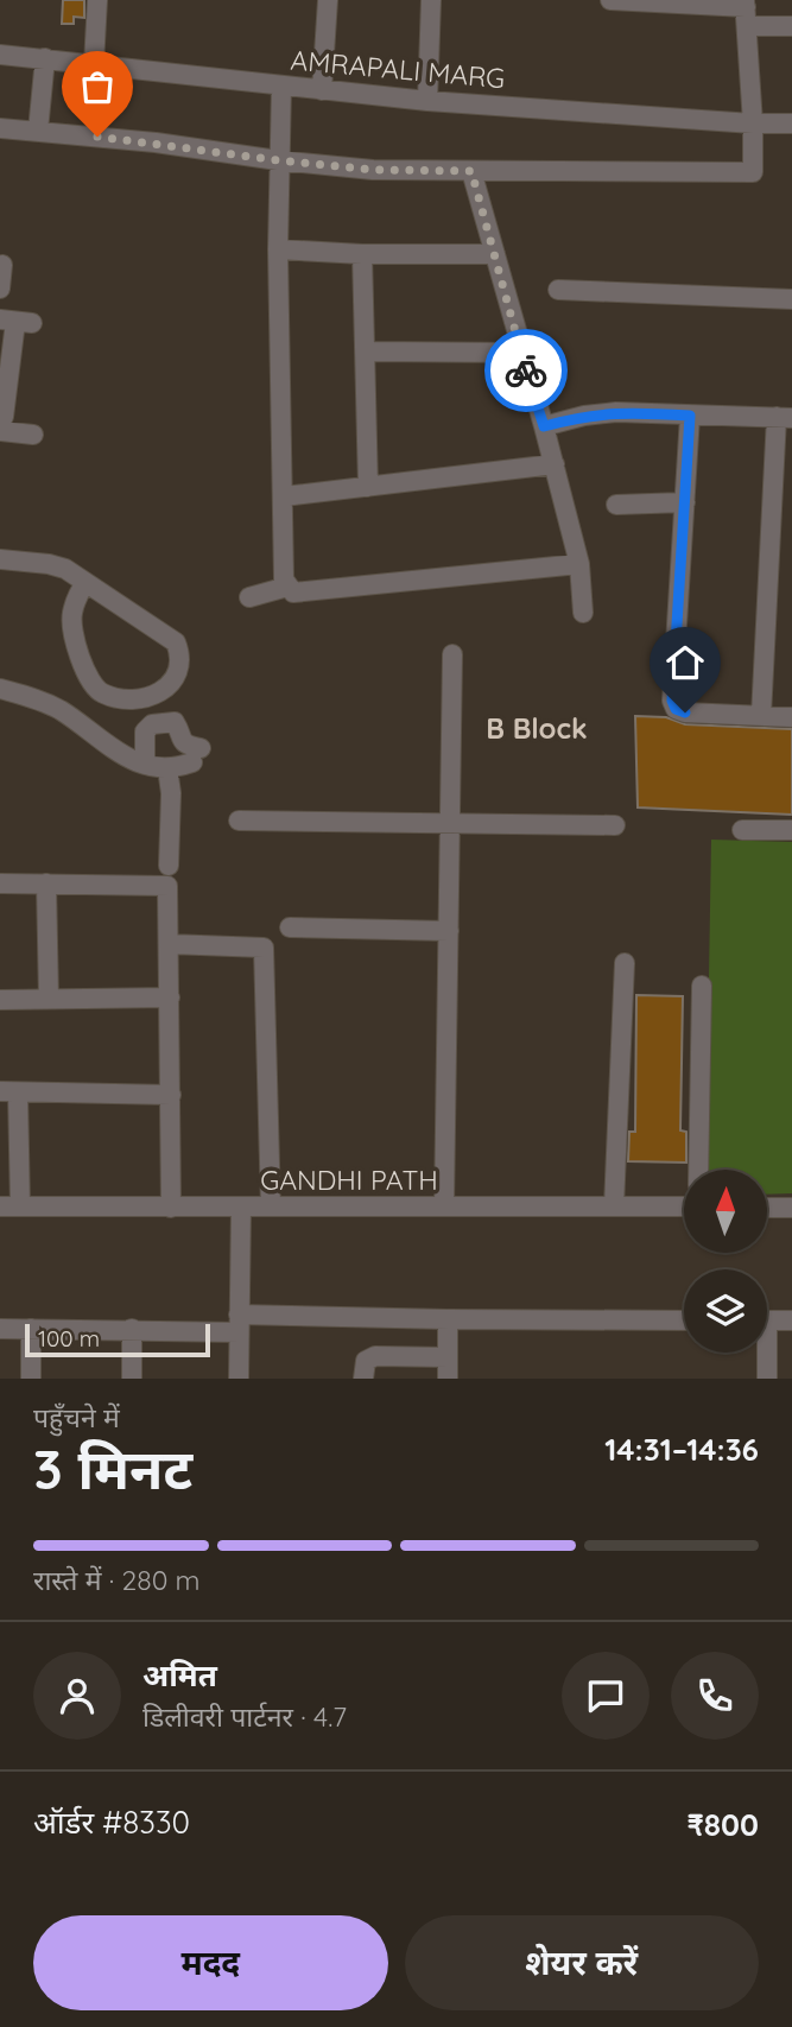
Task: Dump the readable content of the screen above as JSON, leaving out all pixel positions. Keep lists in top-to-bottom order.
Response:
{
  "streets": {
    "street": ["AMRAPALI MARG", "GANDHI PATH"]
  },
  "districts": ["B Block"],
  "scale_bar": "100 m",
  "north": "top",
  "page": {
    "scale": "100 m",
    "heading": ["3 मिनट", "पहुँचने में", "14:31–14:36"],
    "panel": [
      "अमित",
      "डिलीवरी पार्टनर · 4.7",
      "ऑर्डर #8330",
      "₹800"
    ],
    "bar": "रास्ते में · 280 m",
    "buttons": ["मदद", "शेयर करें"]
  }
}
